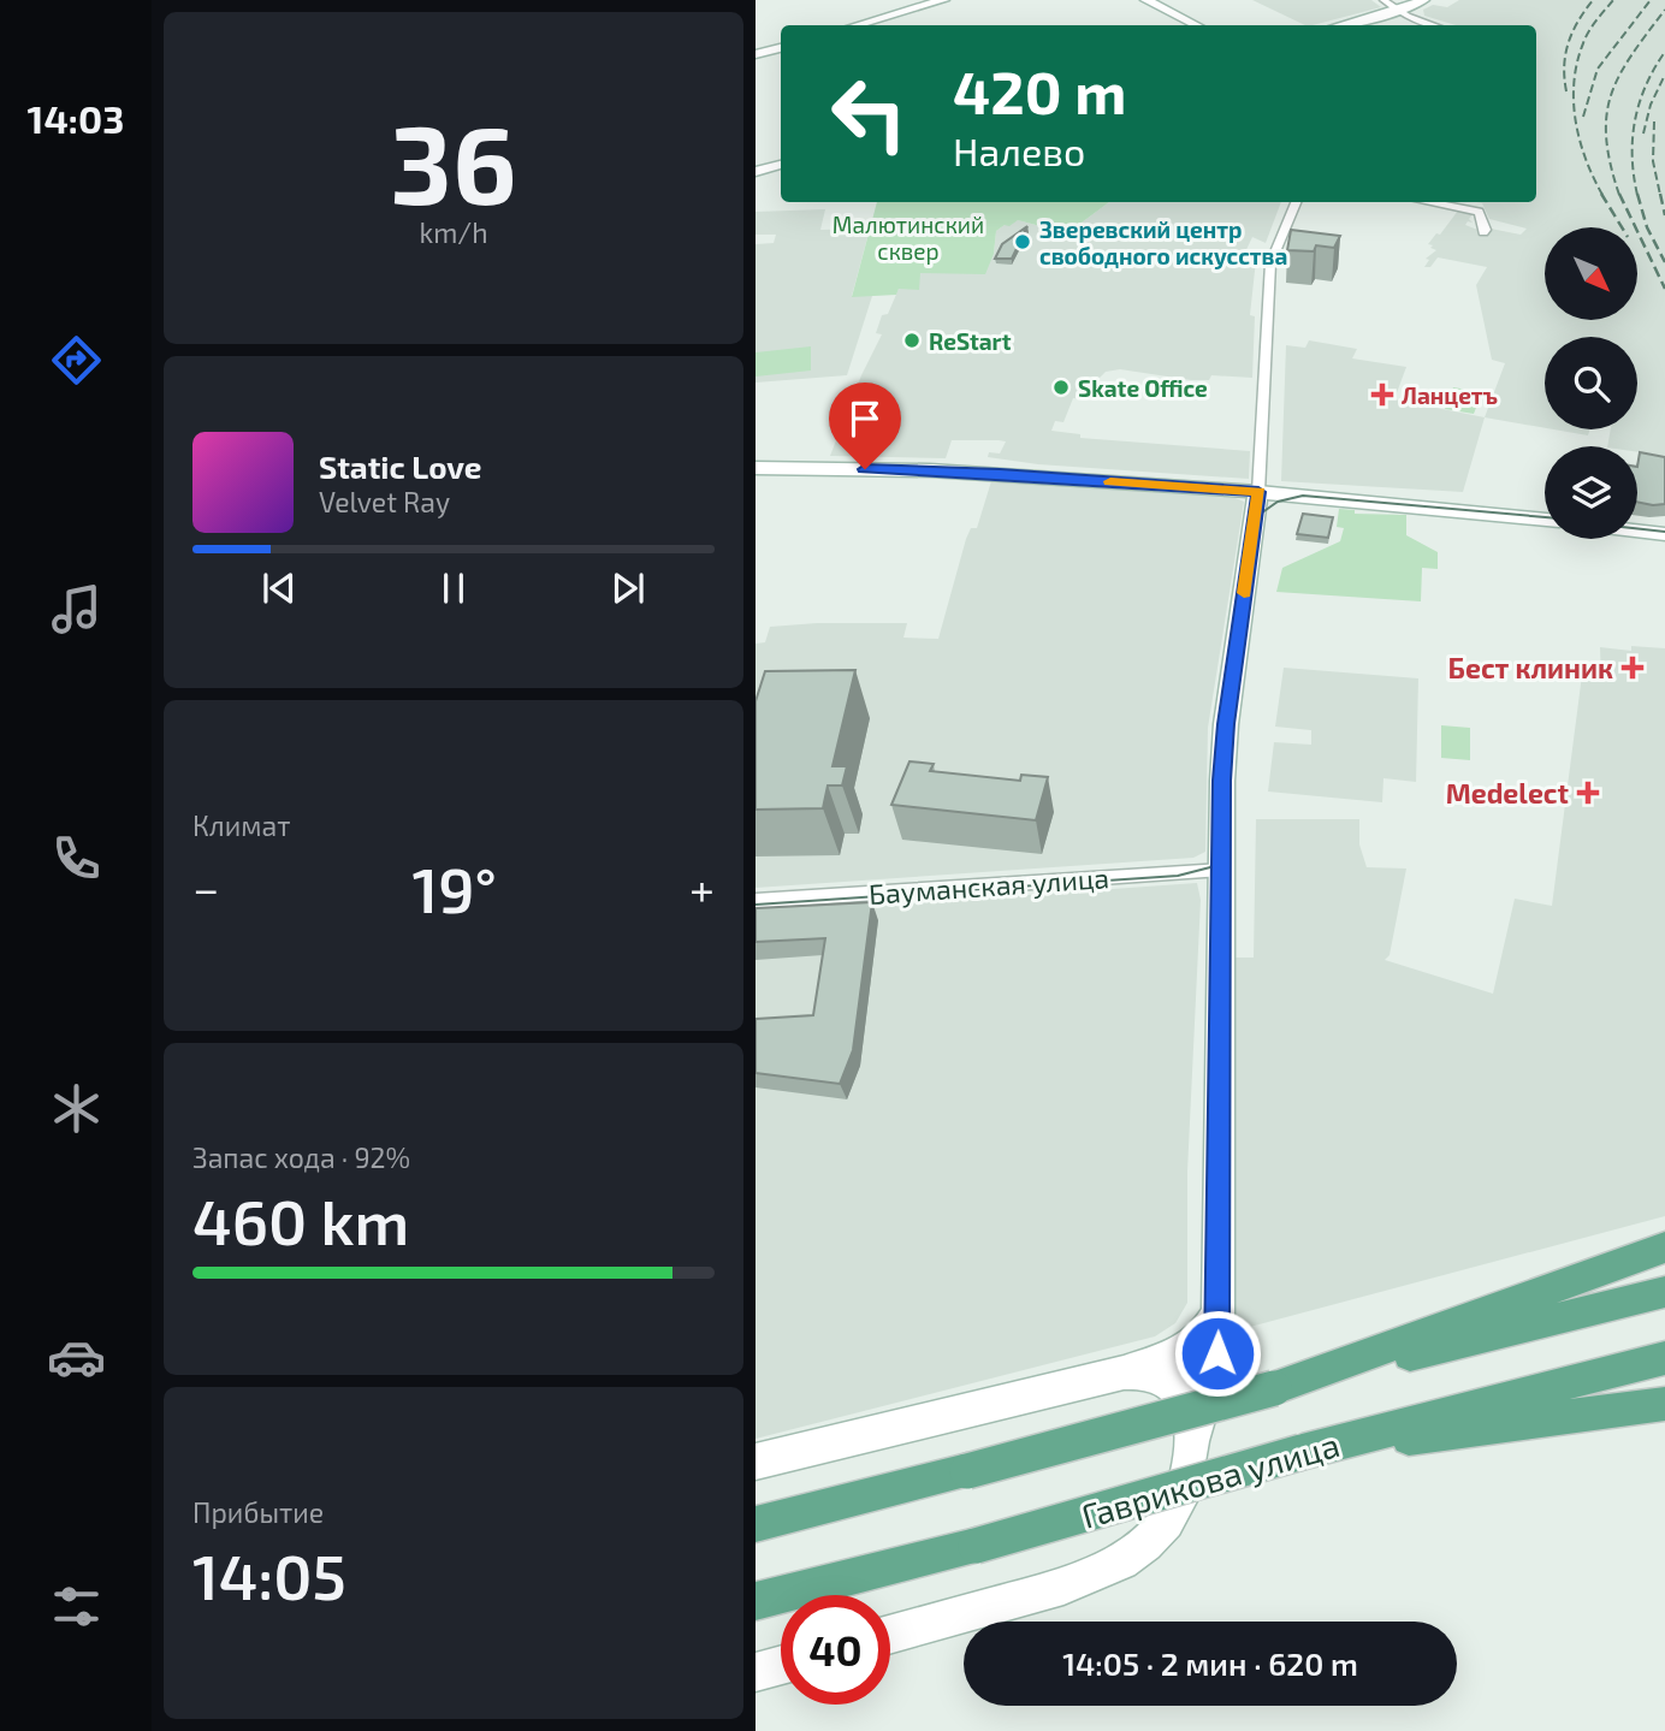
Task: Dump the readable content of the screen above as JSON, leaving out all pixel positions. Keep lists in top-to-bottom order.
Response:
{
  "streets": {
    "main road": ["Гаврикова улица"],
    "street": ["Бауманская улица"]
  },
  "parks": ["Малютинский сквер"],
  "places": {
    "other": ["Зверевский центр свободного искусства", "ReStart", "Skate Office"],
    "health": ["Ланцетъ", "Бест клиник", "Medelect"]
  },
  "north": "bottom right",
  "page": {
    "tabs": "14:03",
    "tile": [
      ["36", "km/h"],
      "Климат",
      ["Запас хода · 92%", "460 km"],
      ["Прибытие", "14:05"]
    ],
    "turn": ["420 m", "Налево"],
    "song": ["Static Love", "Velvet Ray"],
    "heat": ["−", "19°", "+"],
    "limit": "40",
    "trip": "14:05 · 2 мин · 620 m"
  }
}
